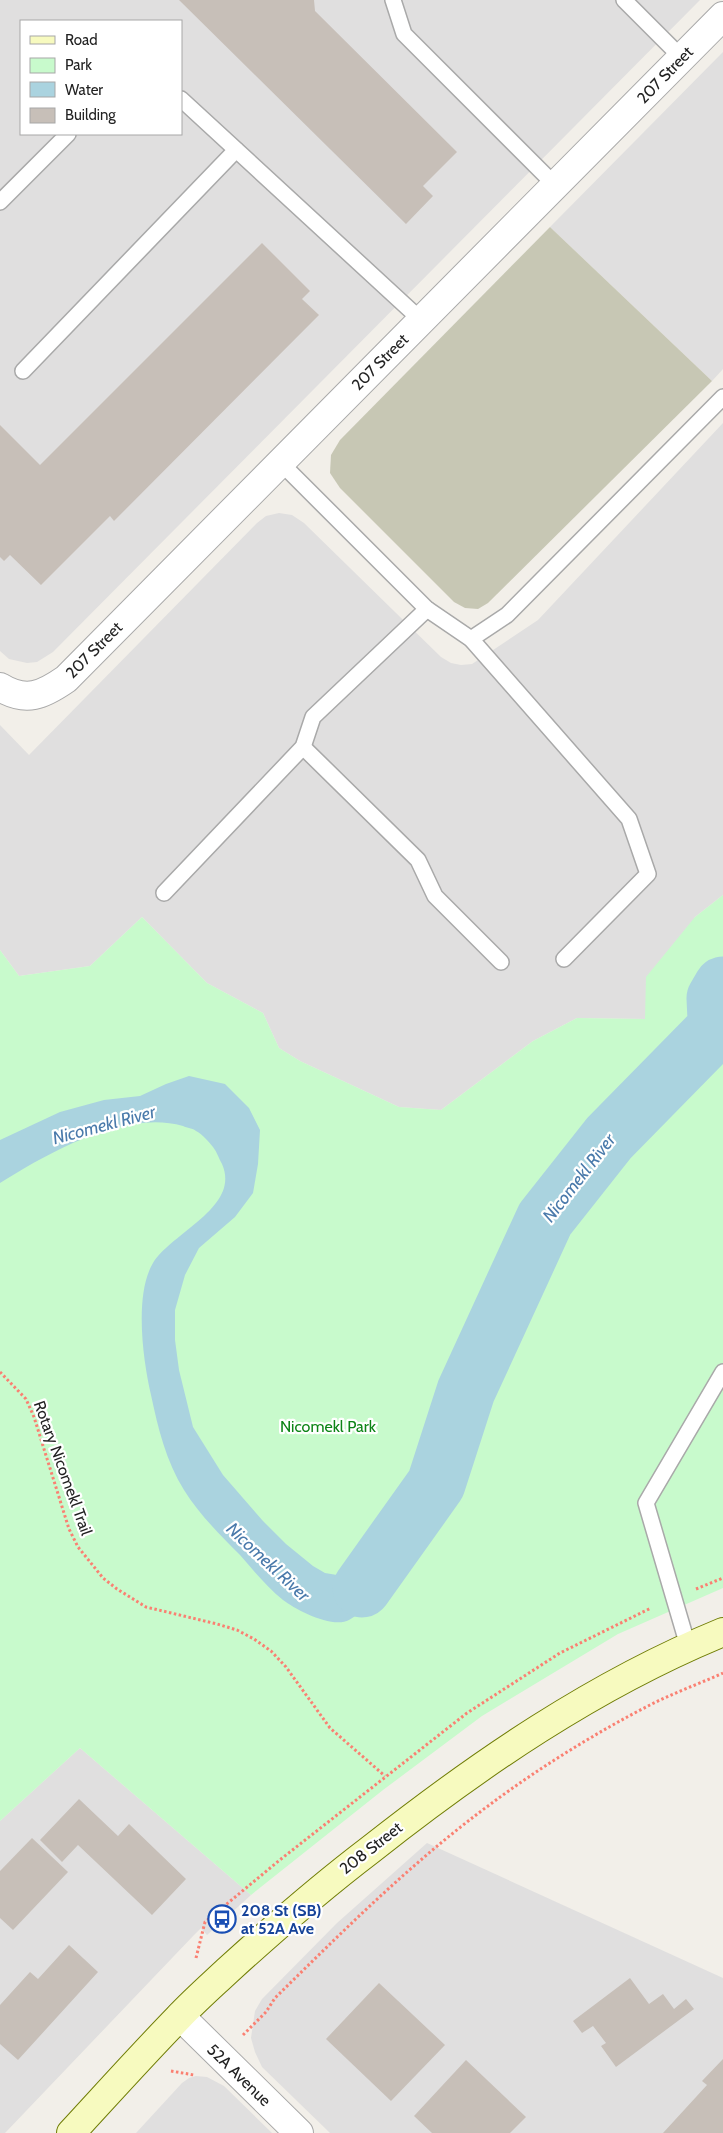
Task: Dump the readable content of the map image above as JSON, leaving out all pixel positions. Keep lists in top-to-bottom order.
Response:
{
  "streets": {
    "main road": ["208 Street"],
    "street": ["207 Street", "52A Avenue"],
    "path": ["Rotary Nicomekl Trail"]
  },
  "crossings": [
    ["208 Street", "52A Avenue"]
  ],
  "water": ["Nicomekl River"],
  "parks": ["Nicomekl Park"],
  "places": {
    "bus stop": ["208 St (SB) at 52A Ave"]
  },
  "legend": [
    "Road",
    "Park",
    "Water",
    "Building"
  ]
}
